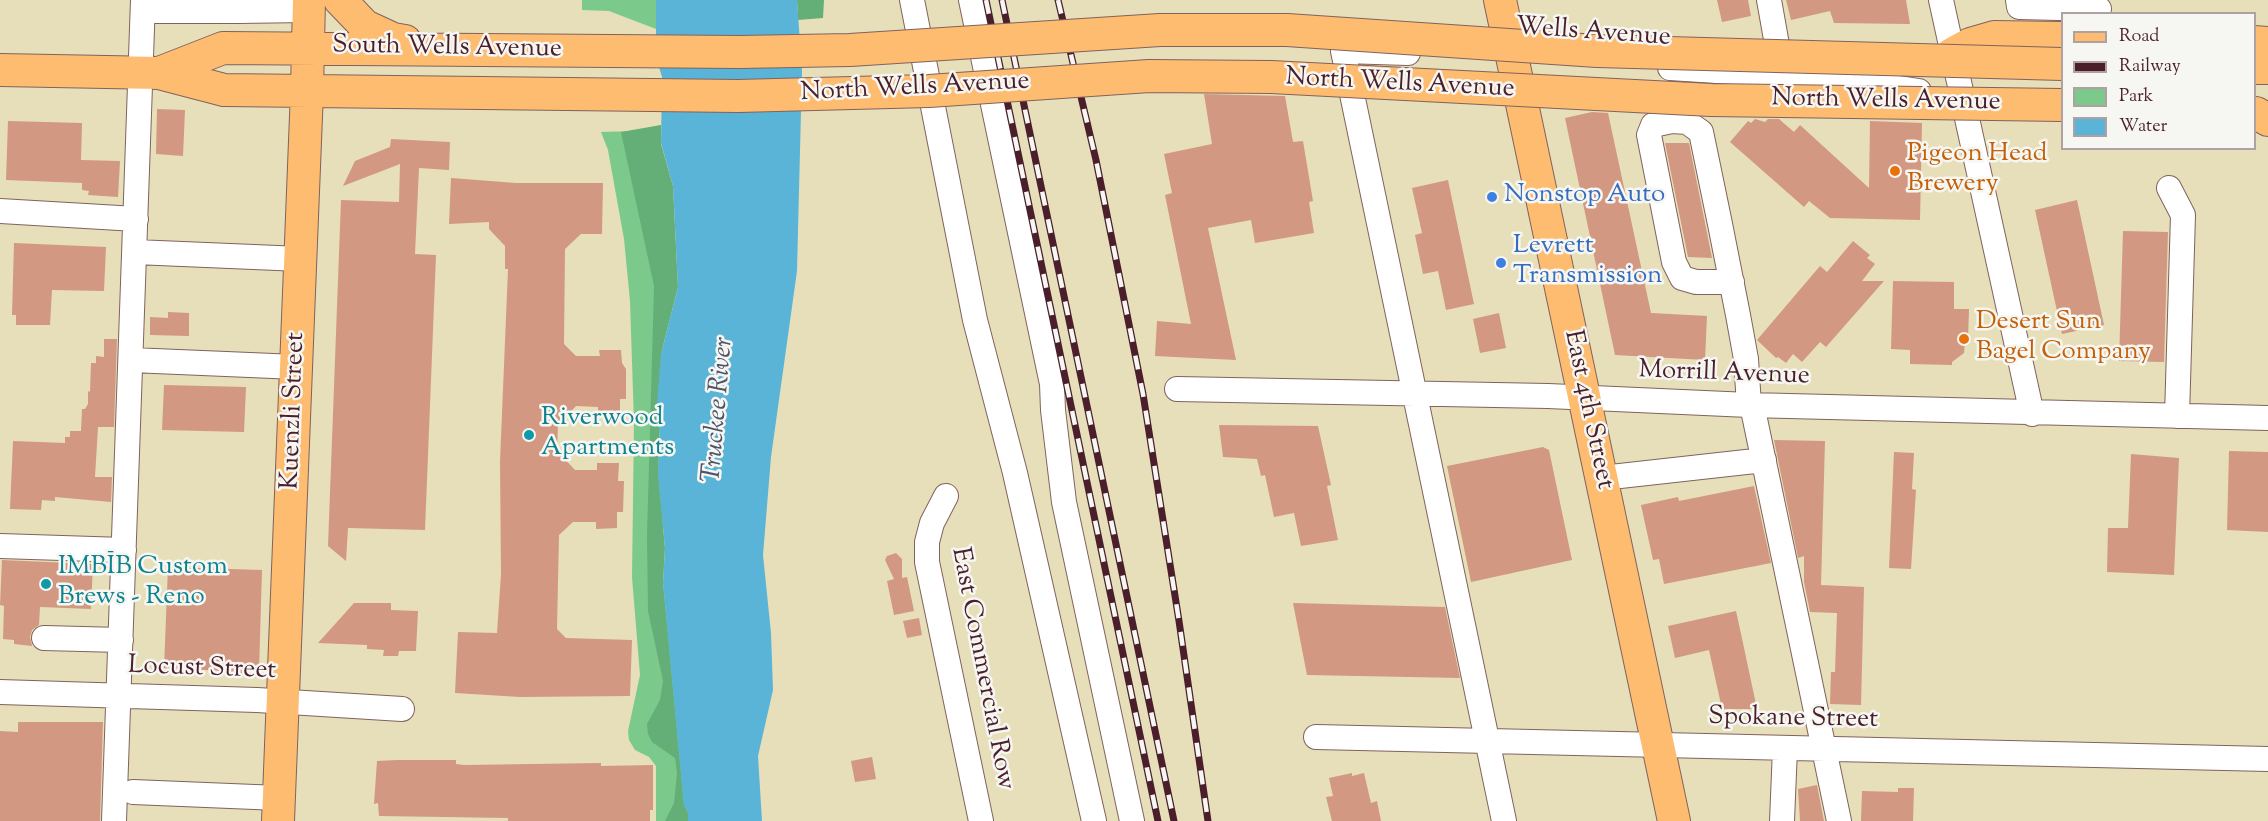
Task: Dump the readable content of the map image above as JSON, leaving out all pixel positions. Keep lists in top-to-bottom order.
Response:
{
  "streets": {
    "main road": [
      "South Wells Avenue",
      "North Wells Avenue",
      "East 4th Street",
      "Kuenzli Street"
    ],
    "street": [
      "Wells Avenue",
      "Morrill Avenue",
      "East Commercial Row",
      "Locust Street",
      "Spokane Street"
    ]
  },
  "crossings": [
    ["Wells Avenue", "Morrill Avenue"],
    ["Wells Avenue", "East 4th Street"],
    ["South Wells Avenue", "North Wells Avenue"],
    ["South Wells Avenue", "Kuenzli Street"],
    ["Morrill Avenue", "East 4th Street"],
    ["East 4th Street", "Spokane Street"],
    ["Kuenzli Street", "Locust Street"]
  ],
  "water": ["Truckee River"],
  "places": [
    "Pigeon Head Brewery",
    "Nonstop Auto",
    "Levrett Transmission",
    "Desert Sun Bagel Company",
    "Riverwood Apartments",
    "IMBĪB Custom Brews - Reno"
  ],
  "legend": [
    "Road",
    "Railway",
    "Park",
    "Water"
  ]
}
